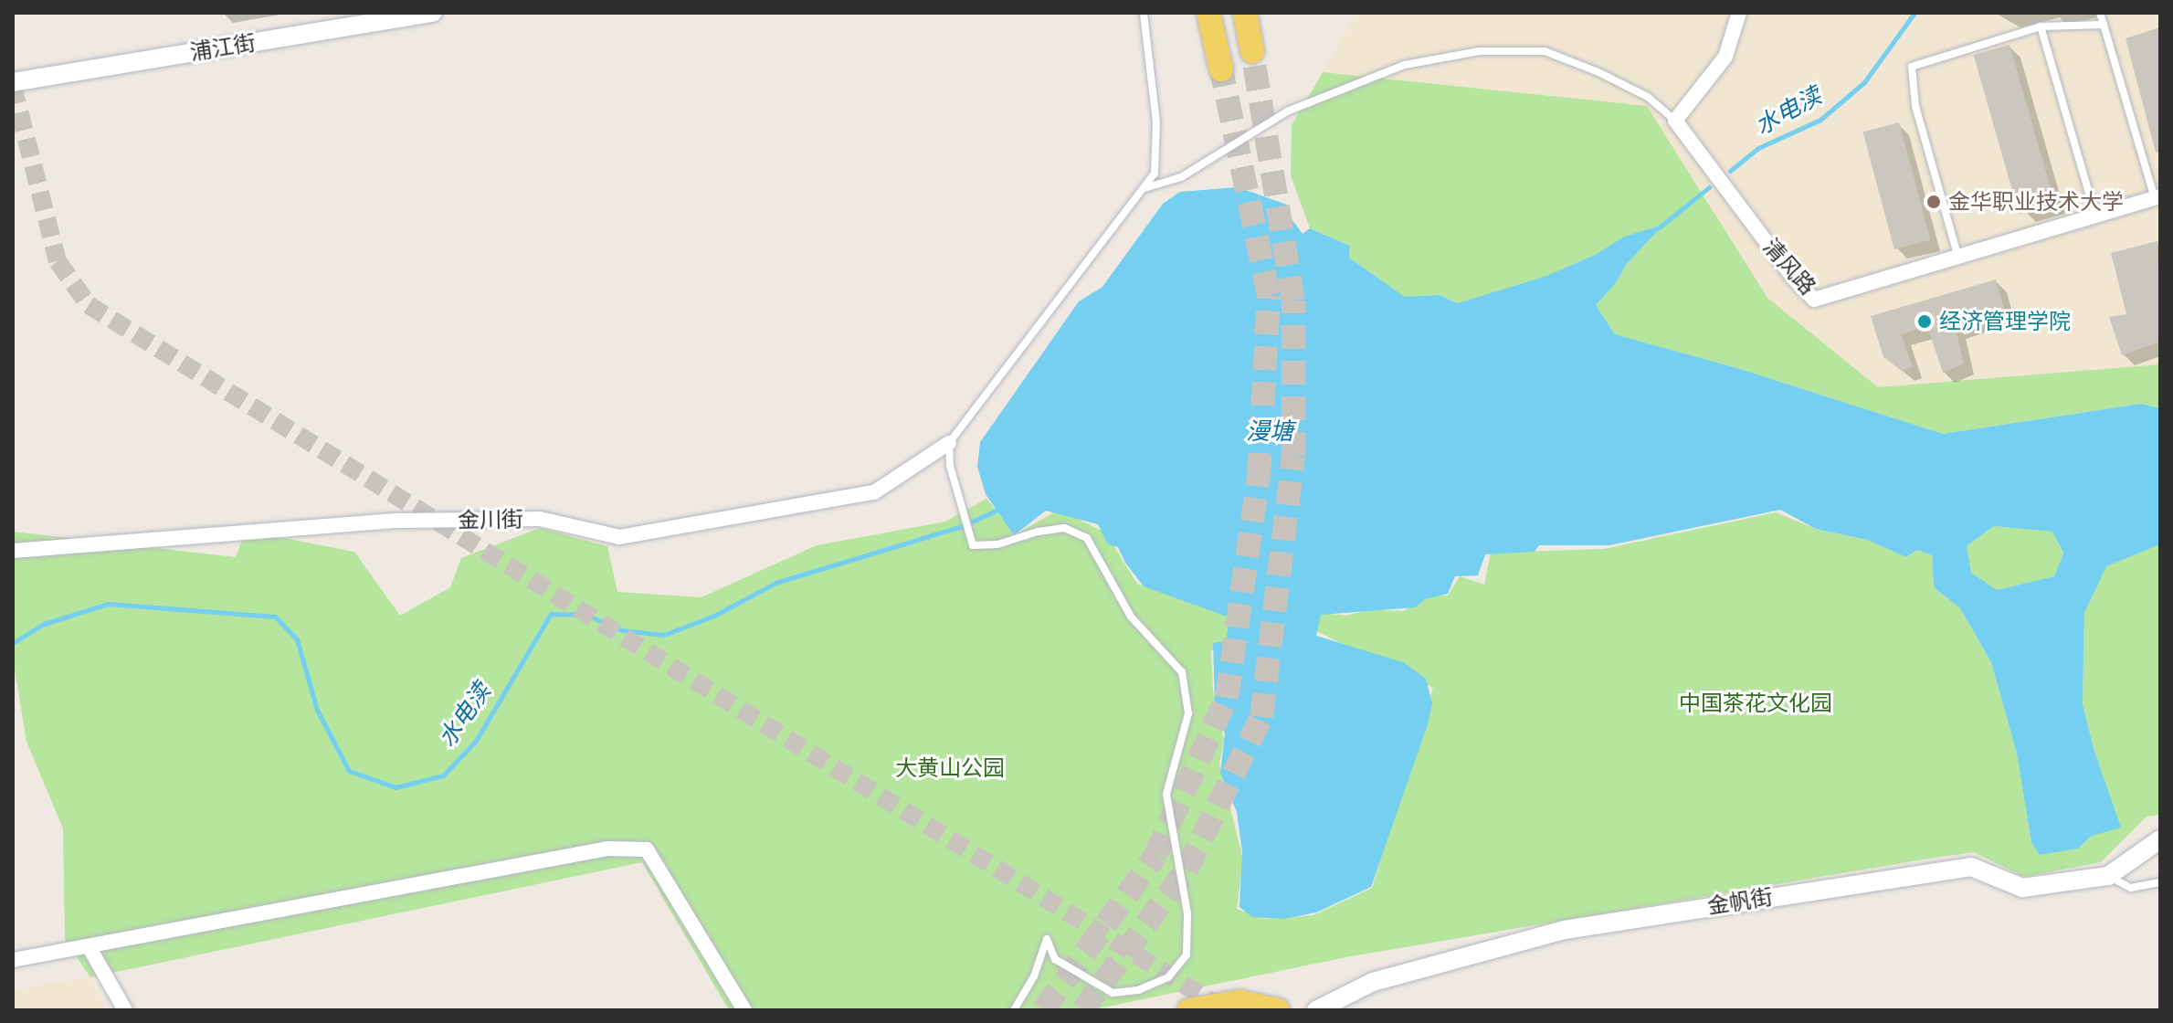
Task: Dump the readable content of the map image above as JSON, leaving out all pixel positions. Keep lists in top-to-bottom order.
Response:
{
  "streets": {
    "street": [
      "浦江街",
      "清风路",
      "金川街",
      "金帆街"
    ]
  },
  "water": ["水电渎", "漫塘"],
  "parks": ["中国茶花文化园", "大黄山公园"],
  "places": ["金华职业技术大学", "经济管理学院"]
}
